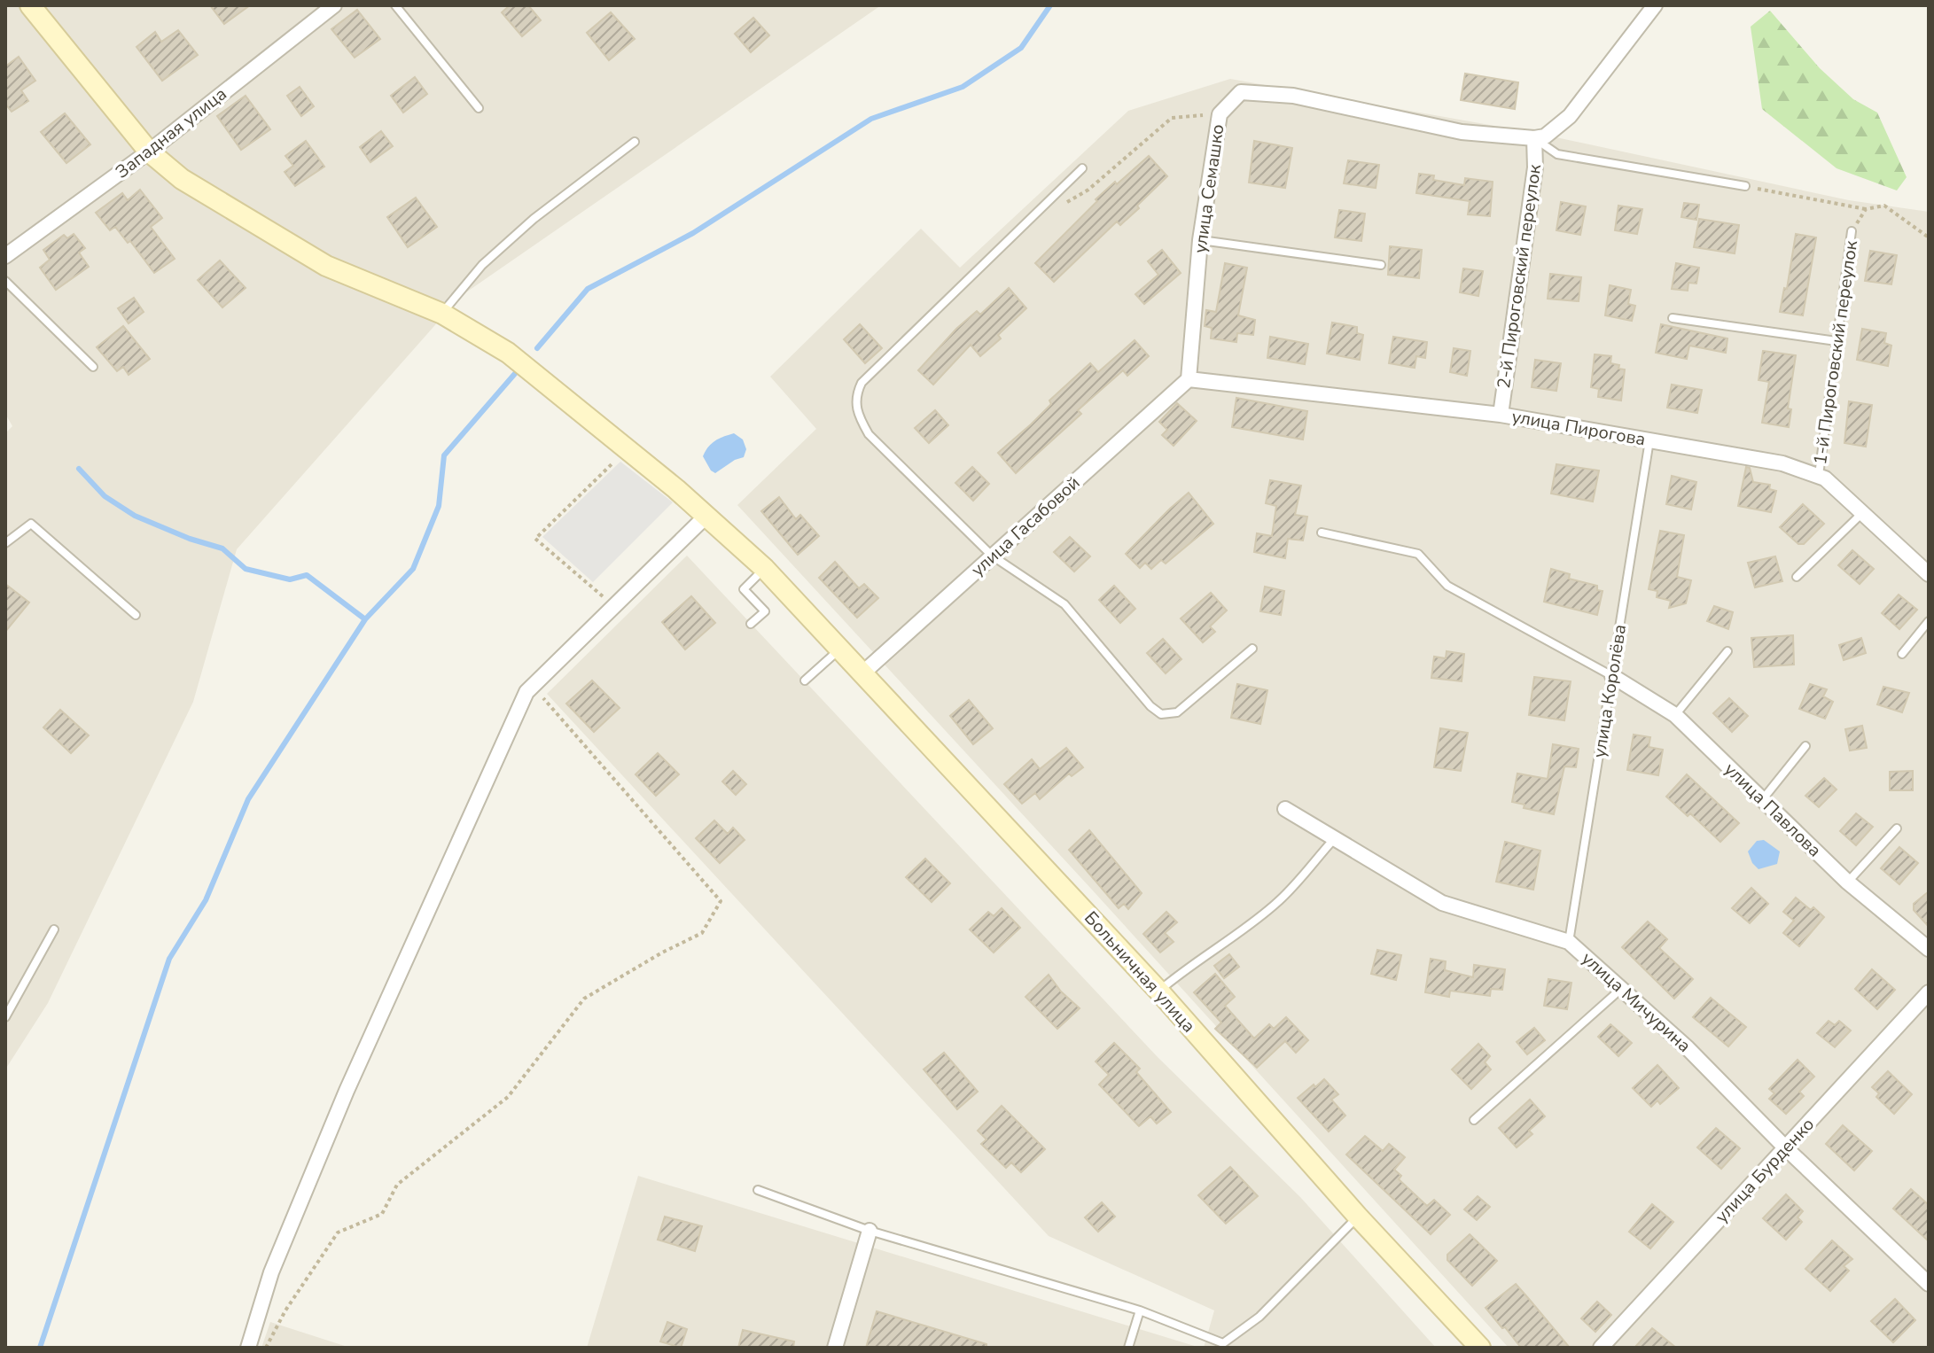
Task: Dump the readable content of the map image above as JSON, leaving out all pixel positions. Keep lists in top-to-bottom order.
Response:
{
  "streets": {
    "street": [
      "Западная улица",
      "улица Семашко",
      "2-й Пироговский переулок",
      "улица Пирогова",
      "улица Гасабовой",
      "улица Павлова",
      "Больничная улица",
      "улица Мичурина",
      "улица Бурденко"
    ],
    "lane": ["1-й Пироговский переулок", "улица Королёва"]
  },
  "crossings": [
    ["Западная улица", "Больничная улица"],
    ["улица Семашко", "2-й Пироговский переулок"],
    ["улица Семашко", "улица Пирогова"],
    ["улица Семашко", "улица Гасабовой"],
    ["2-й Пироговский переулок", "улица Пирогова"],
    ["1-й Пироговский переулок", "улица Пирогова"],
    ["улица Пирогова", "улица Гасабовой"],
    ["улица Пирогова", "улица Королёва"],
    ["улица Гасабовой", "Больничная улица"],
    ["улица Королёва", "улица Павлова"],
    ["улица Королёва", "улица Мичурина"],
    ["улица Мичурина", "улица Бурденко"]
  ]
}
